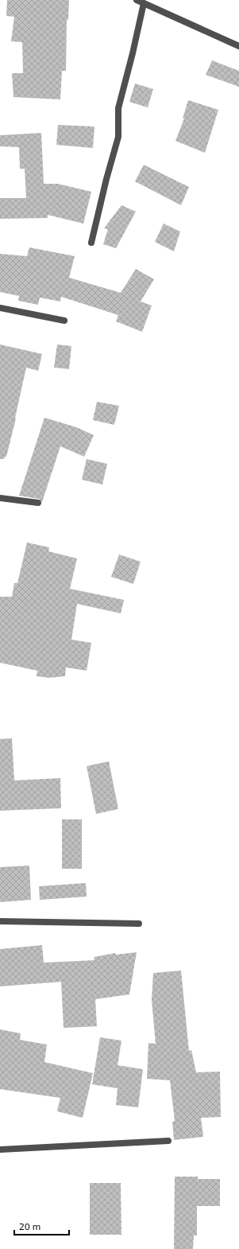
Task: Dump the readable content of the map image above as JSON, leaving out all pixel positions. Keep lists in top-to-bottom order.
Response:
{
  "scale_bar": "20 m"
}
